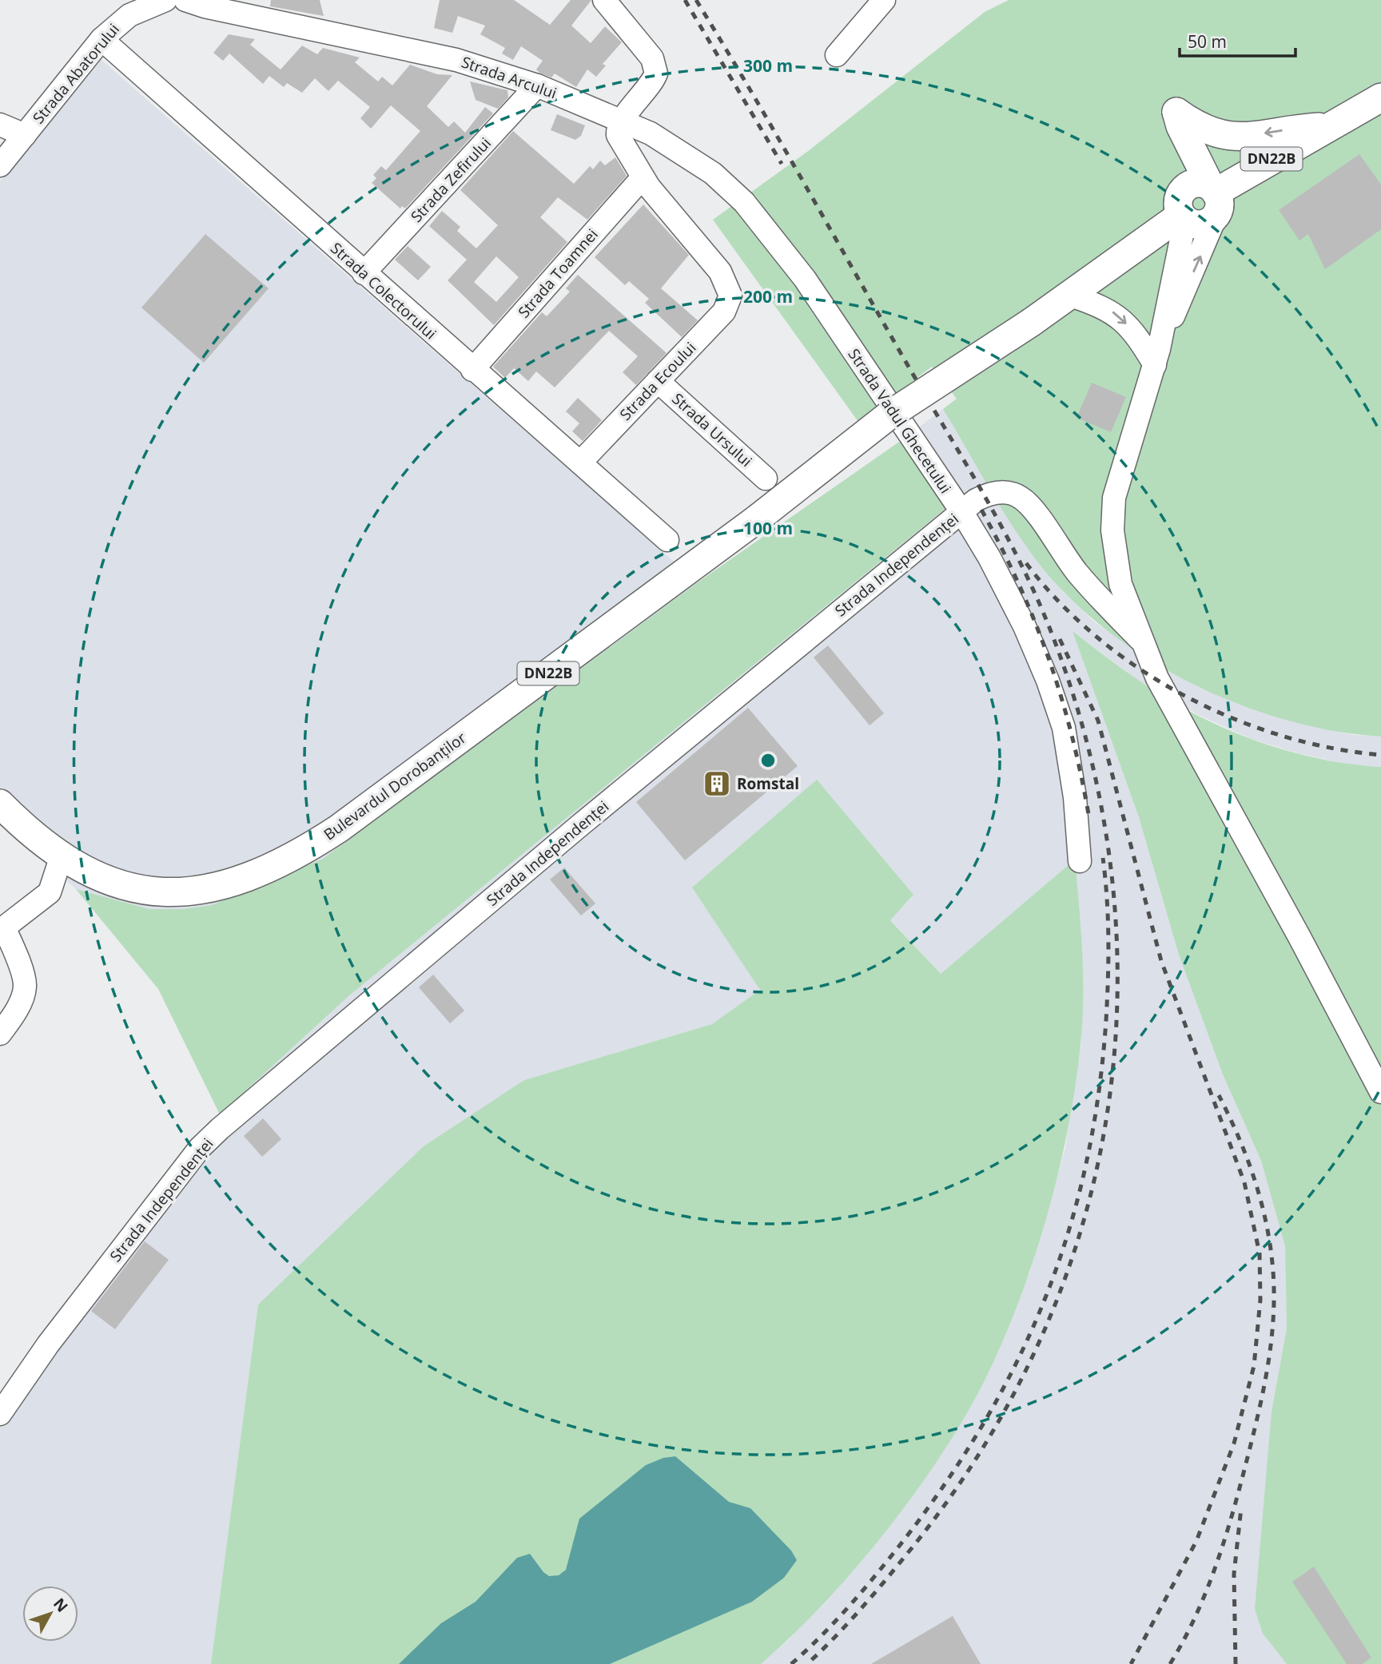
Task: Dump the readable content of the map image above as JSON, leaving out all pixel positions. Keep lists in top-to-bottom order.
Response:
{
  "streets": {
    "main road": ["DN22B", "Bulevardul Dorobanților"],
    "street": [
      "Strada Abatorului",
      "Strada Arcului",
      "Strada Zefirului",
      "Strada Toamnei",
      "Strada Colectorului",
      "Strada Ecoului",
      "Strada Vadul Ghecetului",
      "Strada Ursului",
      "Strada Independenței"
    ]
  },
  "crossings": [
    ["Strada Abatorului", "Strada Colectorului"],
    ["Strada Arcului", "Strada Zefirului"],
    ["Strada Arcului", "Strada Vadul Ghecetului"],
    ["DN22B", "Bulevardul Dorobanților"],
    ["Strada Zefirului", "Strada Colectorului"],
    ["Strada Toamnei", "Strada Colectorului"],
    ["Strada Toamnei", "Strada Ecoului"],
    ["Strada Colectorului", "Strada Ecoului"],
    ["Strada Ecoului", "Strada Ursului"],
    ["Strada Vadul Ghecetului", "Strada Independenței"]
  ],
  "places": {
    "building": ["Romstal"]
  },
  "scale_bar": "50 m",
  "north": "top right",
  "rings": ["300 m", "200 m", "100 m"]
}
